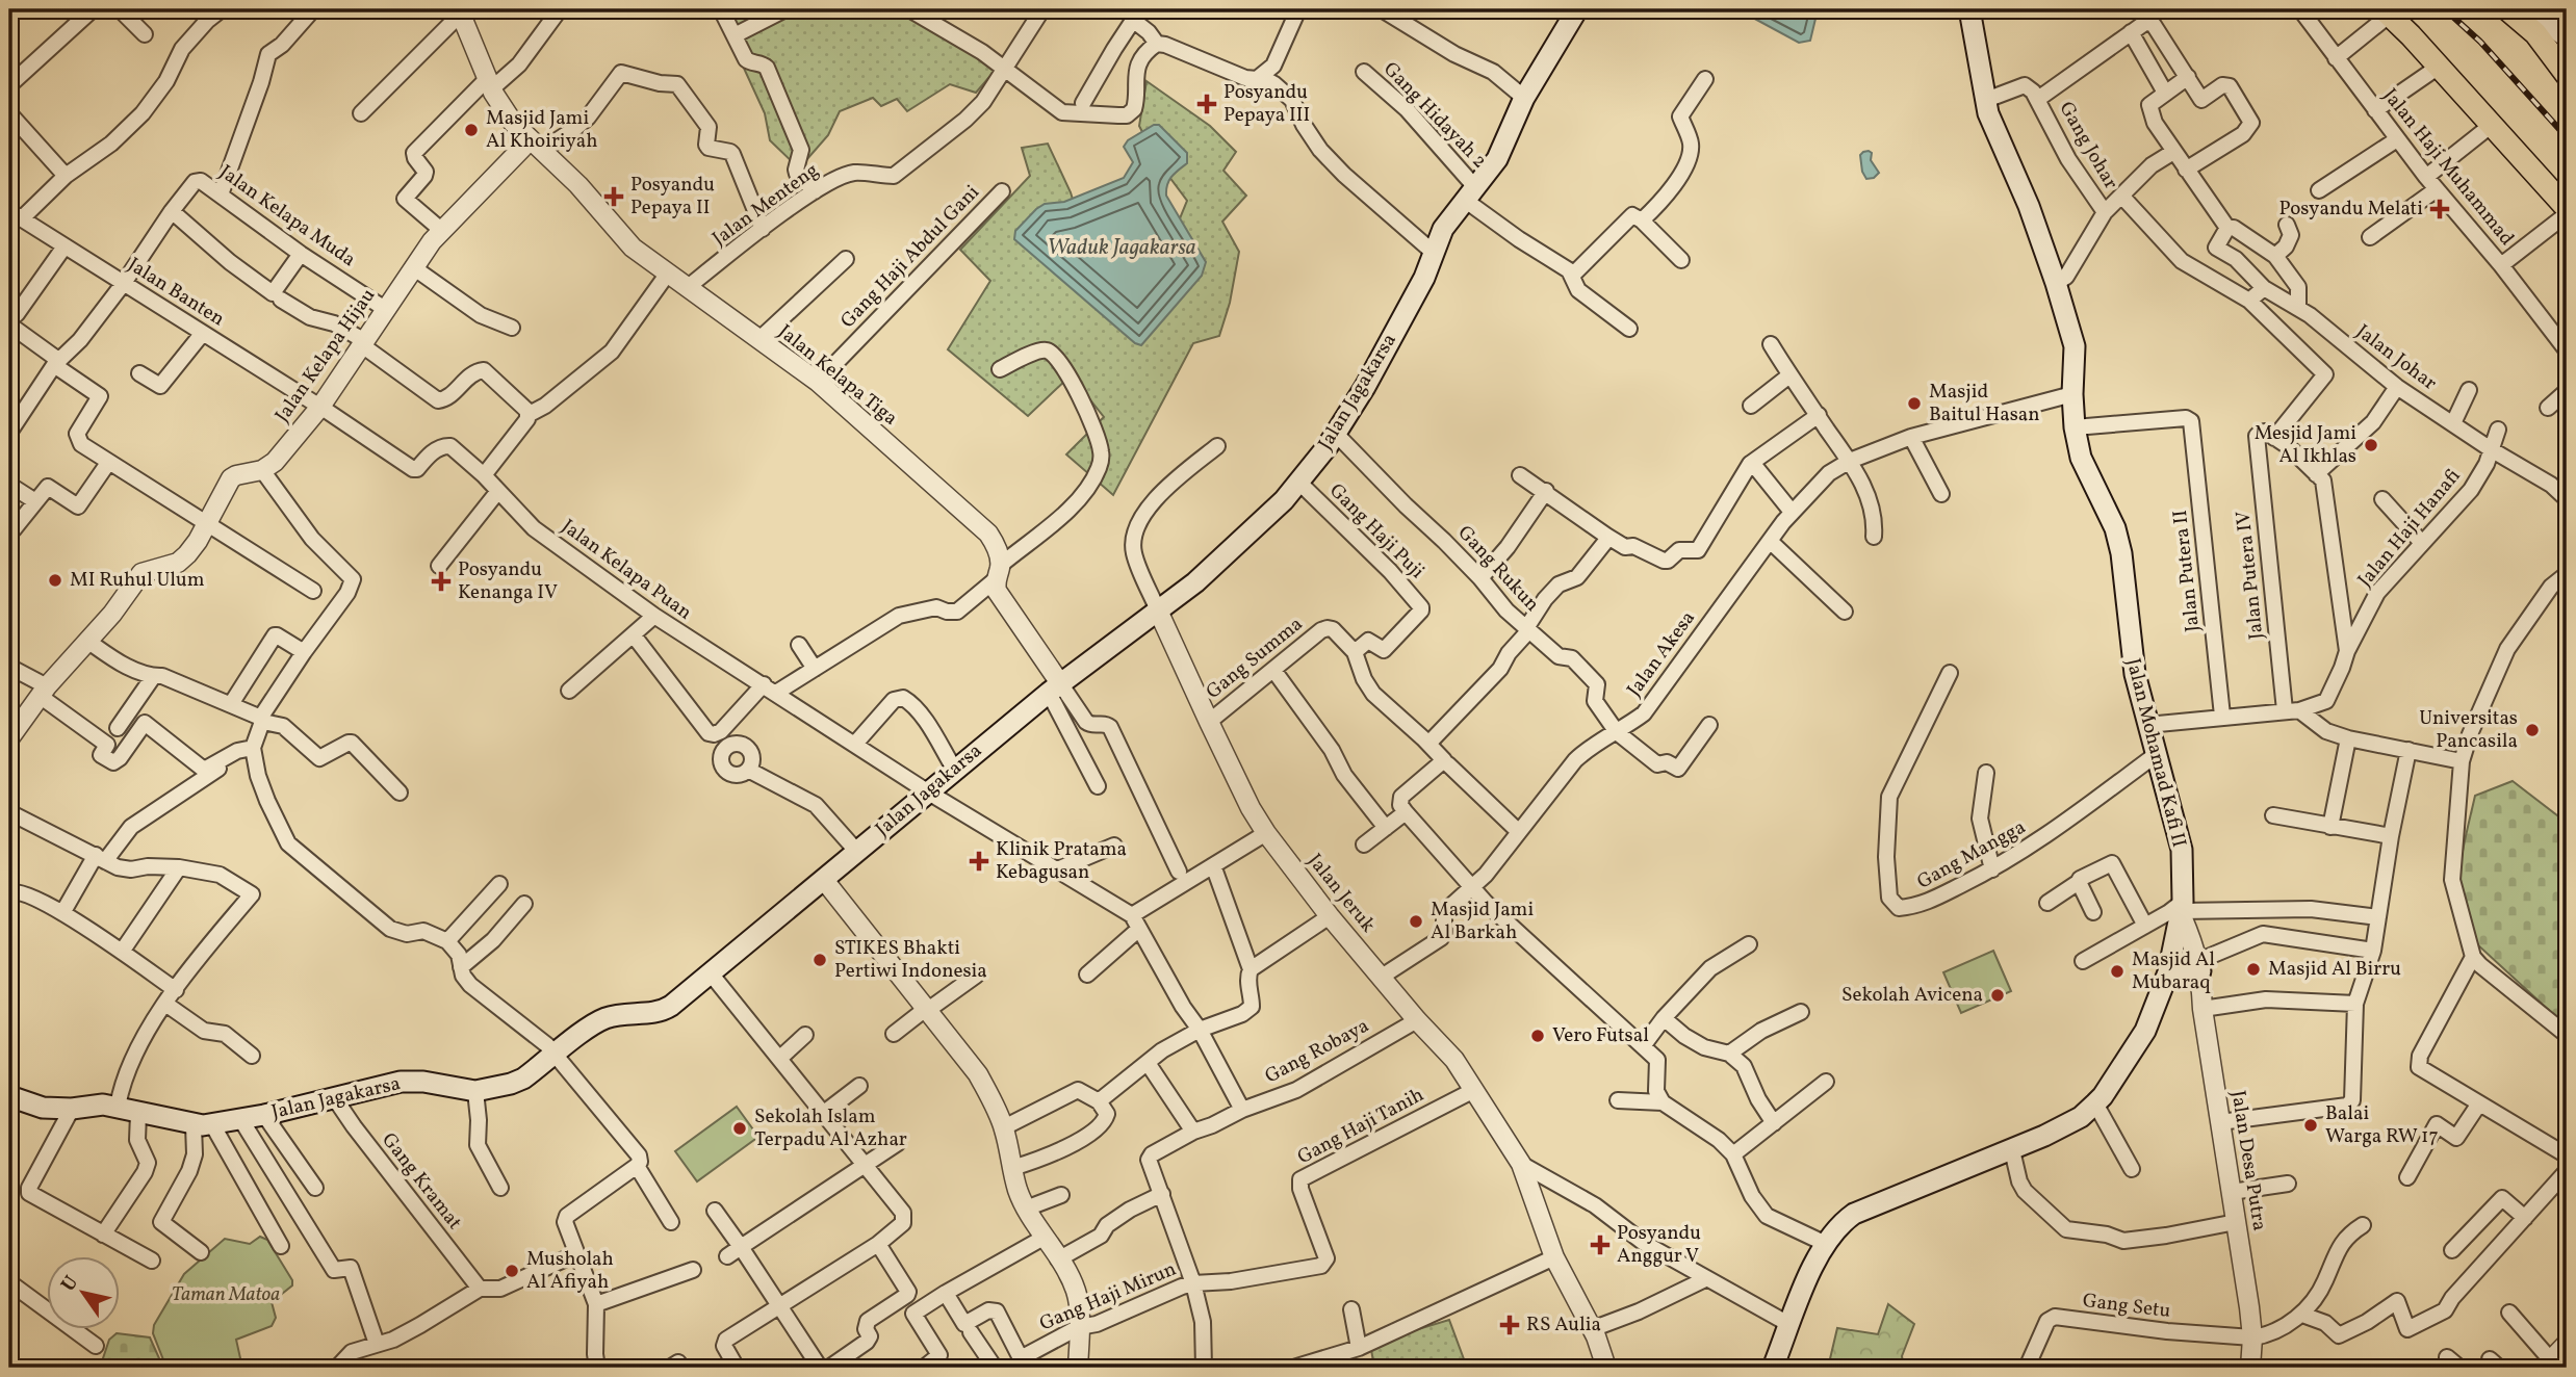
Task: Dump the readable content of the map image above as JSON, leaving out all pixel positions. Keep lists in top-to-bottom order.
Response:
{
  "streets": {
    "main road": ["Jalan Jagakarsa", "Jalan Mohamad Kafi II"],
    "street": [
      "Gang Hidayah 2",
      "Gang Johar",
      "Jalan Haji Muhammad",
      "Jalan Menteng",
      "Jalan Kelapa Muda",
      "Gang Haji Abdul Gani",
      "Jalan Banten",
      "Jalan Kelapa Hijau",
      "Jalan Johar",
      "Jalan Kelapa Tiga",
      "Jalan Haji Hanafi",
      "Gang Haji Puji",
      "Gang Rukun",
      "Jalan Kelapa Puan",
      "Jalan Putera II",
      "Jalan Putera IV",
      "Jalan Akesa",
      "Gang Summa",
      "Gang Mangga",
      "Jalan Jeruk",
      "Gang Robaya",
      "Gang Haji Tanih",
      "Jalan Desa Putra",
      "Gang Kramat",
      "Gang Haji Mirun",
      "Gang Setu"
    ]
  },
  "crossings": [
    ["Gang Hidayah 2", "Jalan Jagakarsa"],
    ["Gang Johar", "Jalan Putera IV"],
    ["Gang Johar", "Jalan Mohamad Kafi II"],
    ["Jalan Menteng", "Jalan Kelapa Tiga"],
    ["Jalan Kelapa Muda", "Jalan Banten"],
    ["Jalan Kelapa Muda", "Jalan Kelapa Hijau"],
    ["Gang Haji Abdul Gani", "Jalan Kelapa Tiga"],
    ["Jalan Banten", "Jalan Kelapa Hijau"],
    ["Jalan Banten", "Jalan Kelapa Puan"],
    ["Jalan Kelapa Hijau", "Jalan Kelapa Tiga"],
    ["Jalan Kelapa Hijau", "Jalan Kelapa Puan"],
    ["Jalan Johar", "Jalan Haji Hanafi"],
    ["Jalan Kelapa Tiga", "Jalan Jagakarsa"],
    ["Jalan Jagakarsa", "Gang Haji Puji"],
    ["Jalan Jagakarsa", "Gang Rukun"],
    ["Jalan Jagakarsa", "Jalan Kelapa Puan"],
    ["Jalan Jagakarsa", "Jalan Jeruk"],
    ["Jalan Jagakarsa", "Gang Kramat"],
    ["Jalan Haji Hanafi", "Jalan Putera IV"],
    ["Gang Haji Puji", "Gang Summa"],
    ["Gang Rukun", "Jalan Akesa"],
    ["Jalan Putera II", "Jalan Mohamad Kafi II"],
    ["Jalan Akesa", "Jalan Mohamad Kafi II"],
    ["Jalan Akesa", "Jalan Jeruk"],
    ["Gang Summa", "Jalan Jeruk"],
    ["Jalan Mohamad Kafi II", "Gang Mangga"],
    ["Jalan Mohamad Kafi II", "Jalan Desa Putra"],
    ["Jalan Jeruk", "Gang Robaya"],
    ["Jalan Jeruk", "Gang Haji Tanih"],
    ["Gang Haji Tanih", "Gang Haji Mirun"],
    ["Jalan Desa Putra", "Gang Setu"]
  ],
  "water": ["Waduk Jagakarsa"],
  "parks": ["Taman Matoa"],
  "places": {
    "health": [
      "Posyandu Pepaya III",
      "Posyandu Pepaya II",
      "Posyandu Melati",
      "Posyandu Kenanga IV",
      "Klinik Pratama Kebagusan",
      "Posyandu Anggur V",
      "RS Aulia"
    ],
    "other": [
      "Masjid Jami Al Khoiriyah",
      "Masjid Baitul Hasan",
      "Mesjid Jami Al Ikhlas",
      "MI Ruhul Ulum",
      "Universitas Pancasila",
      "Masjid Jami Al Barkah",
      "STIKES Bhakti Pertiwi Indonesia",
      "Masjid Al Birru",
      "Masjid Al Mubaraq",
      "Sekolah Avicena",
      "Vero Futsal",
      "Balai Warga RW 17",
      "Sekolah Islam Terpadu Al Azhar",
      "Musholah Al Afiyah"
    ]
  },
  "north": "top left"
}
